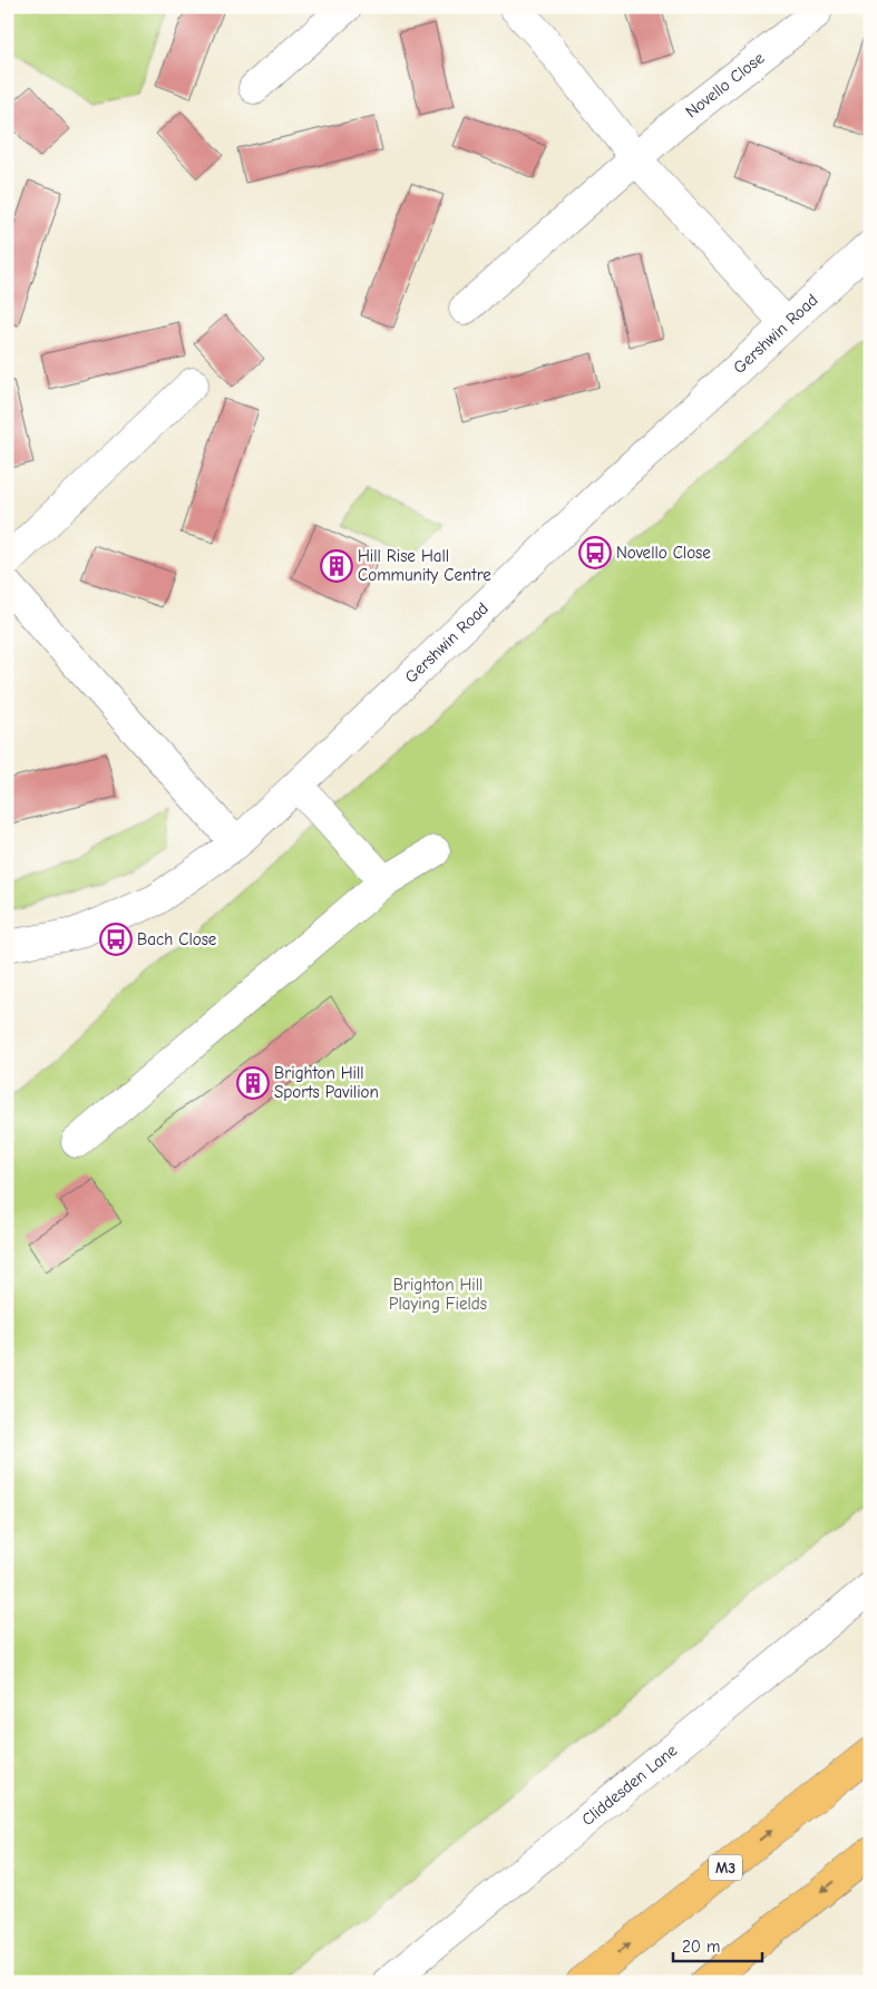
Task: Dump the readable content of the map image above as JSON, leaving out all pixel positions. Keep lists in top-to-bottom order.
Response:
{
  "streets": {
    "highway": ["M3"],
    "street": ["Novello Close", "Gershwin Road", "Cliddesden Lane"]
  },
  "parks": ["Brighton Hill Playing Fields"],
  "places": {
    "bus stop": ["Novello Close", "Bach Close"],
    "building": ["Hill Rise Hall Community Centre", "Brighton Hill Sports Pavilion"]
  },
  "scale_bar": "20 m"
}
